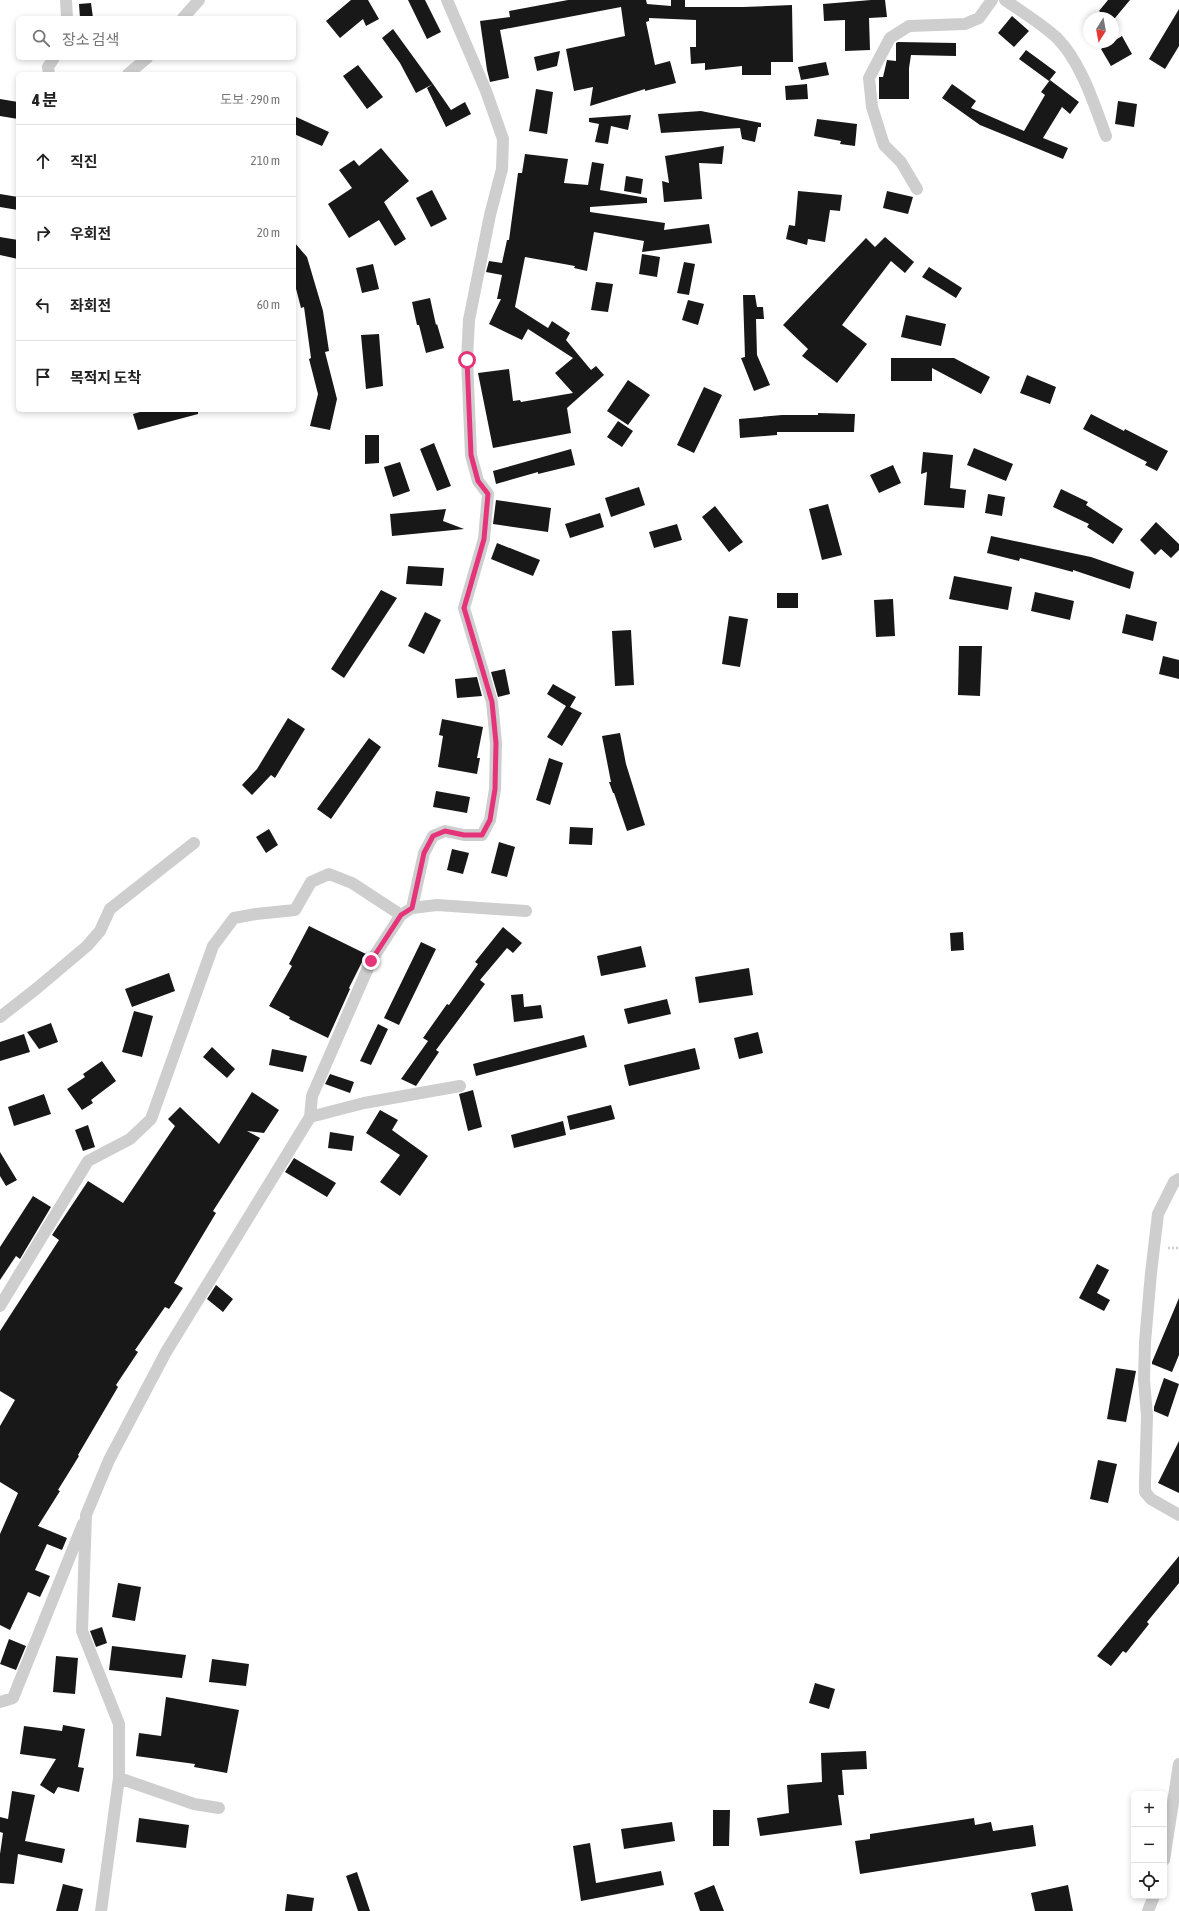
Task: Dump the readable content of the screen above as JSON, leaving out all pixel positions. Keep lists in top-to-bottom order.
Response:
{
  "north": "bottom",
  "page": {
    "search": "장소 검색",
    "heading": ["4 분", "도보 · 290 m"],
    "list": [
      ["직진", "210 m"],
      ["우회전", "20 m"],
      ["좌회전", "60 m"],
      "목적지 도착"
    ],
    "map_buttons": ["+", "−"]
  }
}
